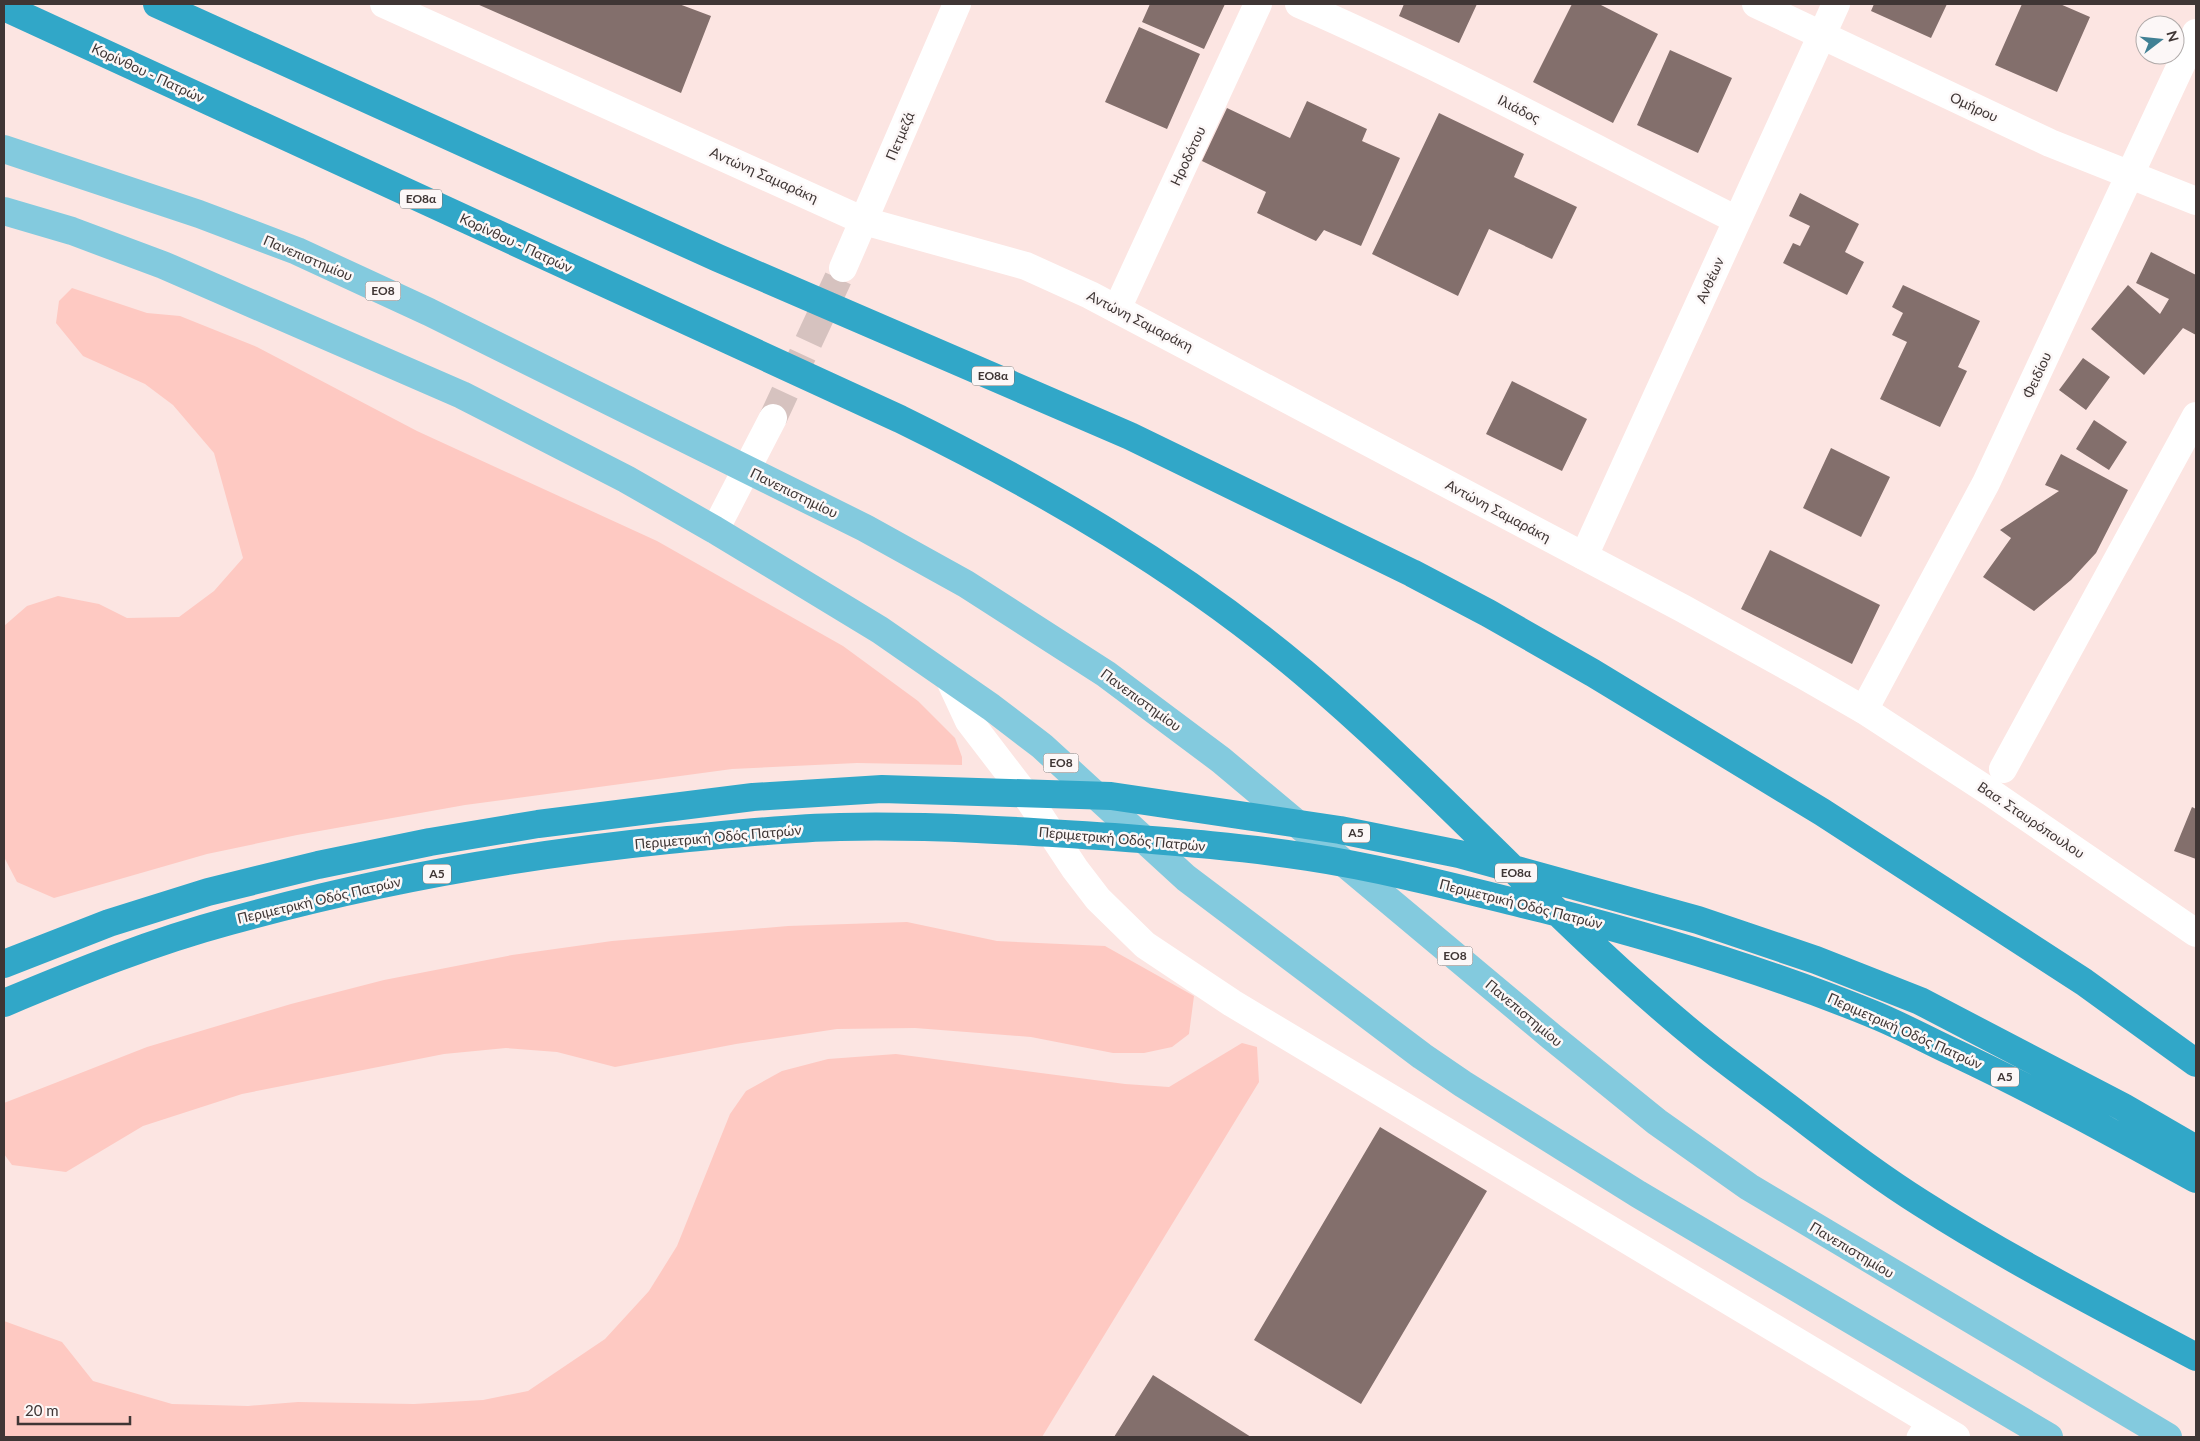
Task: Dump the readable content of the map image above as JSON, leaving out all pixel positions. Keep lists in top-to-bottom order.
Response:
{
  "streets": {
    "highway": [
      "Κορίνθου - Πατρών",
      "ΕΟ8α",
      "Α5",
      "Περιμετρική Οδός Πατρών"
    ],
    "main road": ["Πανεπιστημίου", "ΕΟ8"],
    "street": [
      "Ομήρου",
      "Ιλιάδος",
      "Πετμεζά",
      "Ηροδότου",
      "Αντώνη Σαμαράκη",
      "Ανθέων",
      "Φειδίου",
      "Βασ. Σταυρόπουλου"
    ]
  },
  "crossings": [
    ["Ομήρου", "Ανθέων"],
    ["Ομήρου", "Φειδίου"],
    ["Ιλιάδος", "Ανθέων"],
    ["Πετμεζά", "Αντώνη Σαμαράκη"],
    ["Ηροδότου", "Αντώνη Σαμαράκη"],
    ["Αντώνη Σαμαράκη", "Ανθέων"],
    ["Αντώνη Σαμαράκη", "Φειδίου"],
    ["Αντώνη Σαμαράκη", "Βασ. Σταυρόπουλου"],
    ["Φειδίου", "Βασ. Σταυρόπουλου"]
  ],
  "scale_bar": "20 m",
  "north": "right"
}
